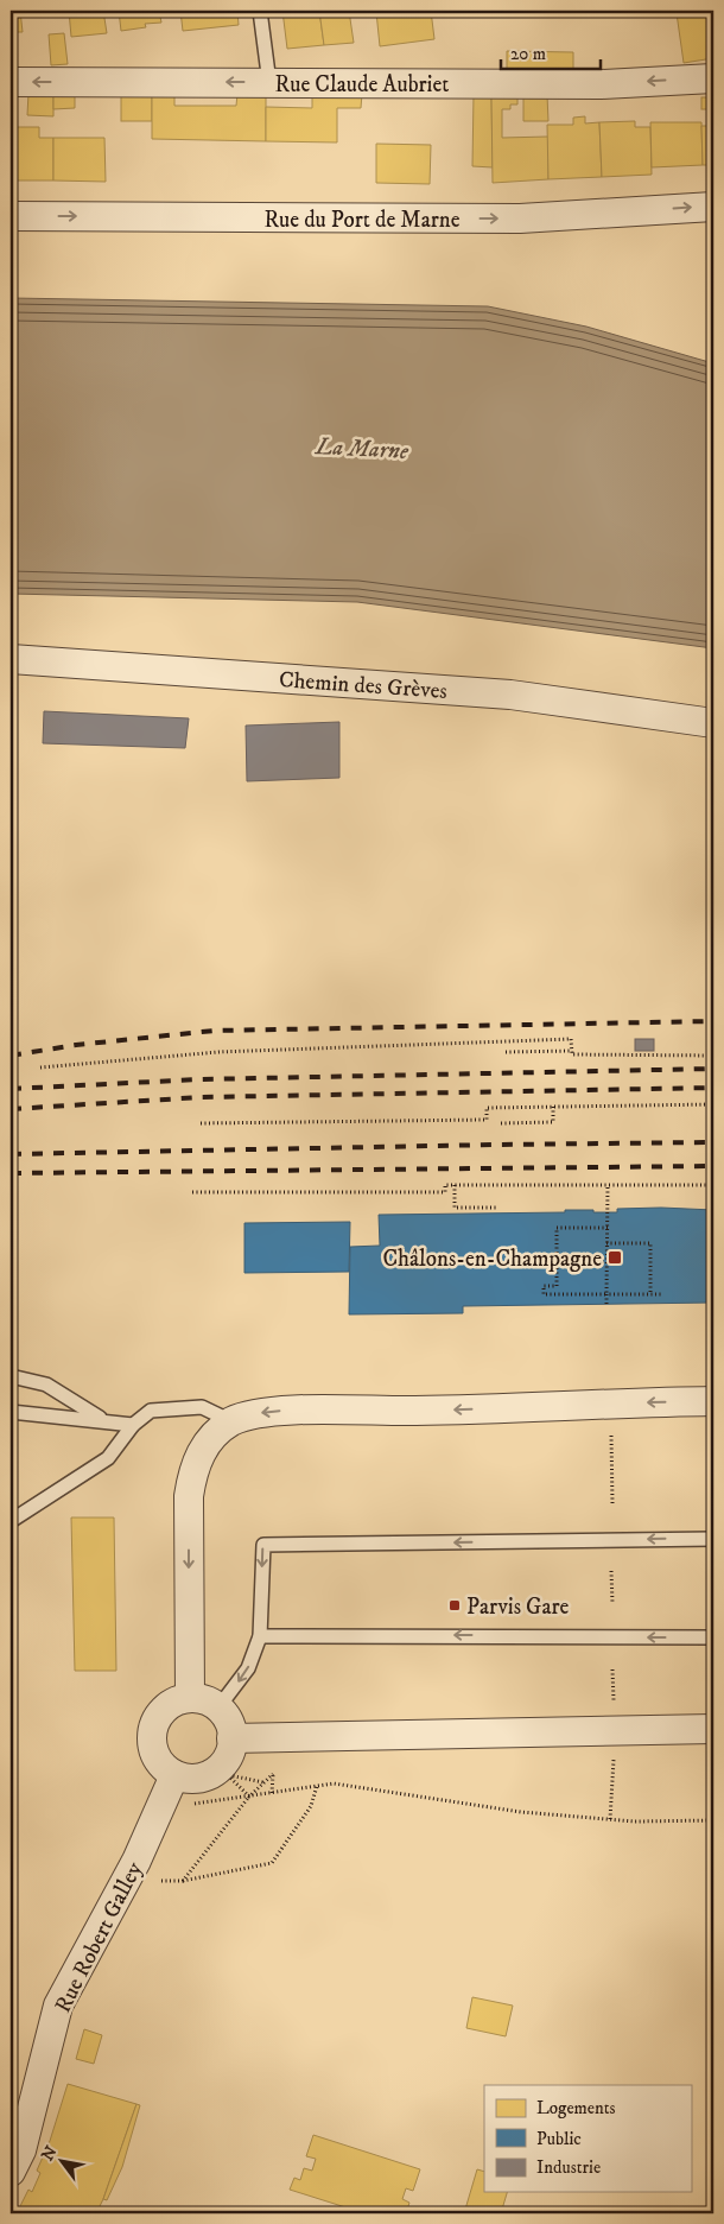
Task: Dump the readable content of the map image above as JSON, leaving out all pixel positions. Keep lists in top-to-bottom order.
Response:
{
  "streets": {
    "street": [
      "Rue Claude Aubriet",
      "Rue du Port de Marne",
      "Chemin des Grèves",
      "Rue Robert Galley"
    ]
  },
  "one_way": ["Rue Claude Aubriet", "Rue du Port de Marne"],
  "water": ["La Marne"],
  "places": {
    "transit": ["Châlons-en-Champagne", "Parvis Gare"]
  },
  "legend": ["Logements", "Public", "Industrie"],
  "scale_bar": "20 m",
  "north": "top left"
}
